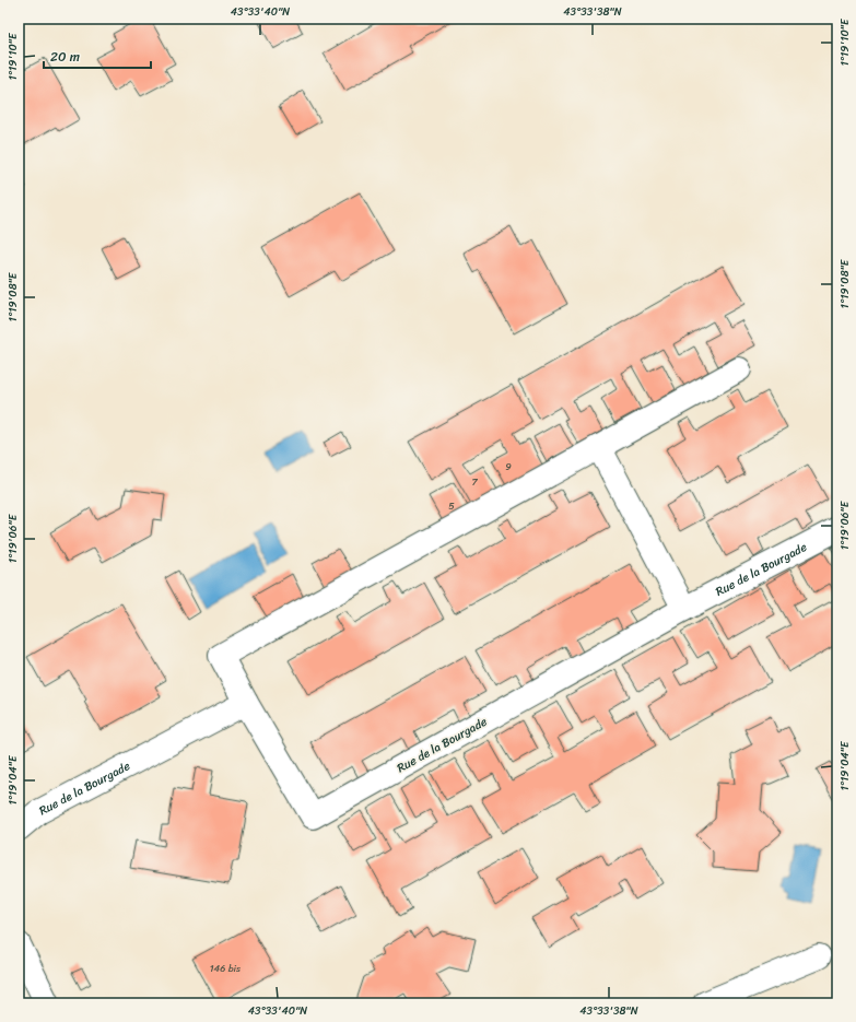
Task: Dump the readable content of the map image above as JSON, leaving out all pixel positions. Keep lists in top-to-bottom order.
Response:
{
  "streets": {
    "street": ["Rue de la Bourgade"]
  },
  "house_numbers": [
    "9",
    "7",
    "5",
    "146 bis"
  ],
  "scale_bar": "20 m",
  "coordinates": [
    "43°33'40\"N",
    "43°33'38\"N",
    "1°19'10\"E",
    "1°19'08\"E",
    "1°19'06\"E",
    "1°19'04\"E"
  ]
}
